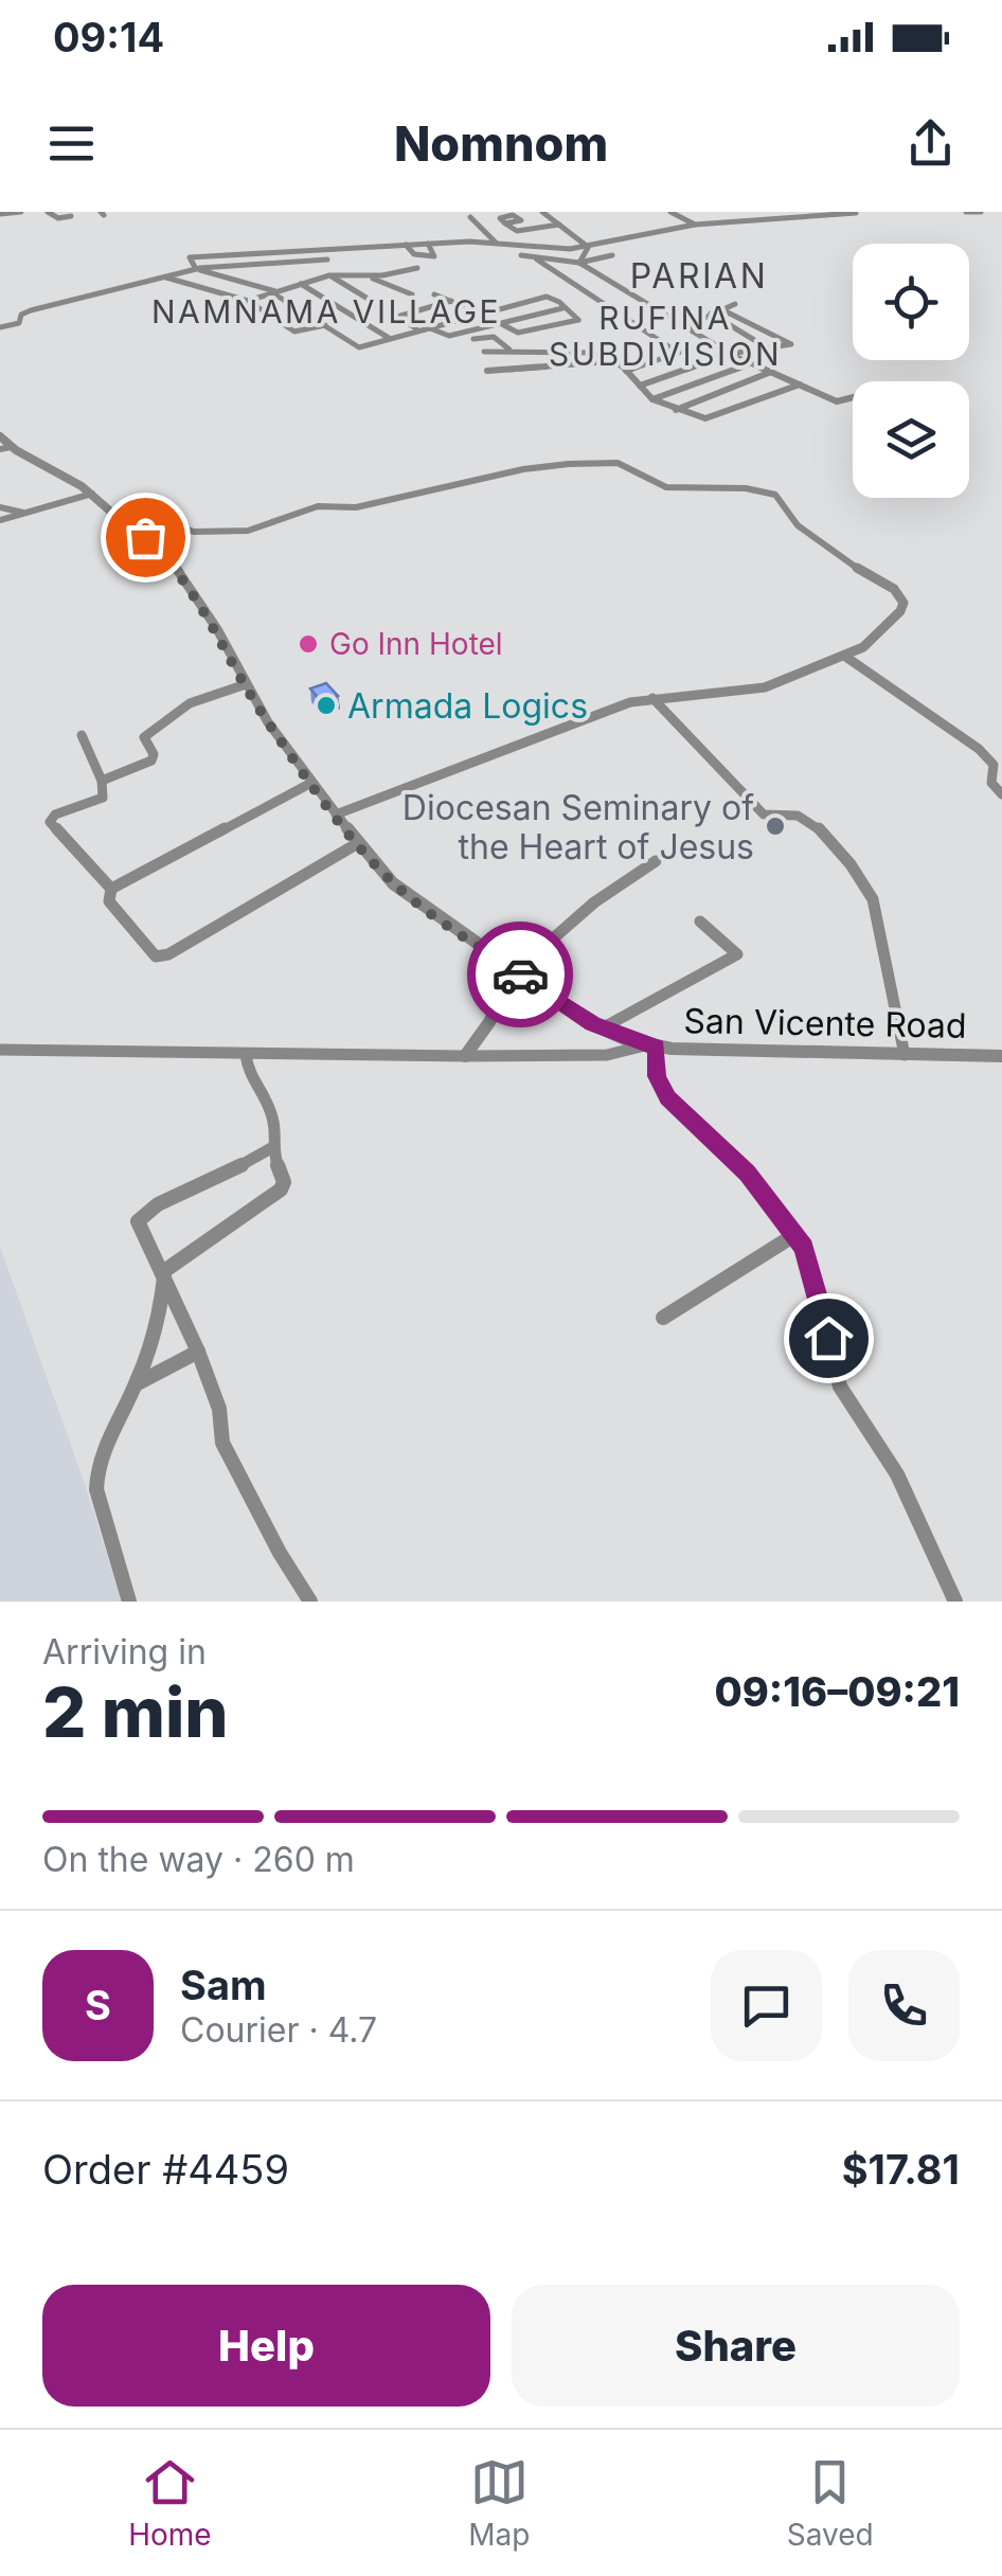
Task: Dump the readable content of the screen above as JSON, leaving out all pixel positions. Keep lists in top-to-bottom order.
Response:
{
  "streets": {
    "street": ["San Vicente Road"]
  },
  "districts": ["PARIAN", "NAMNAMA VILLAGE", "RUFINA SUBDIVISION"],
  "places": ["Go Inn Hotel", "Armada Logics", "Diocesan Seminary of the Heart of Jesus"],
  "page": {
    "status": "09:14",
    "header": "Nomnom",
    "heading": ["2 min", "Arriving in", "09:16–09:21"],
    "panel": [
      "Sam",
      "Courier · 4.7",
      "Order #4459",
      "$17.81"
    ],
    "bar": "On the way · 260 m",
    "round": "S",
    "buttons": ["Help", "Share"],
    "tabs": ["Home", "Map", "Saved"]
  }
}
